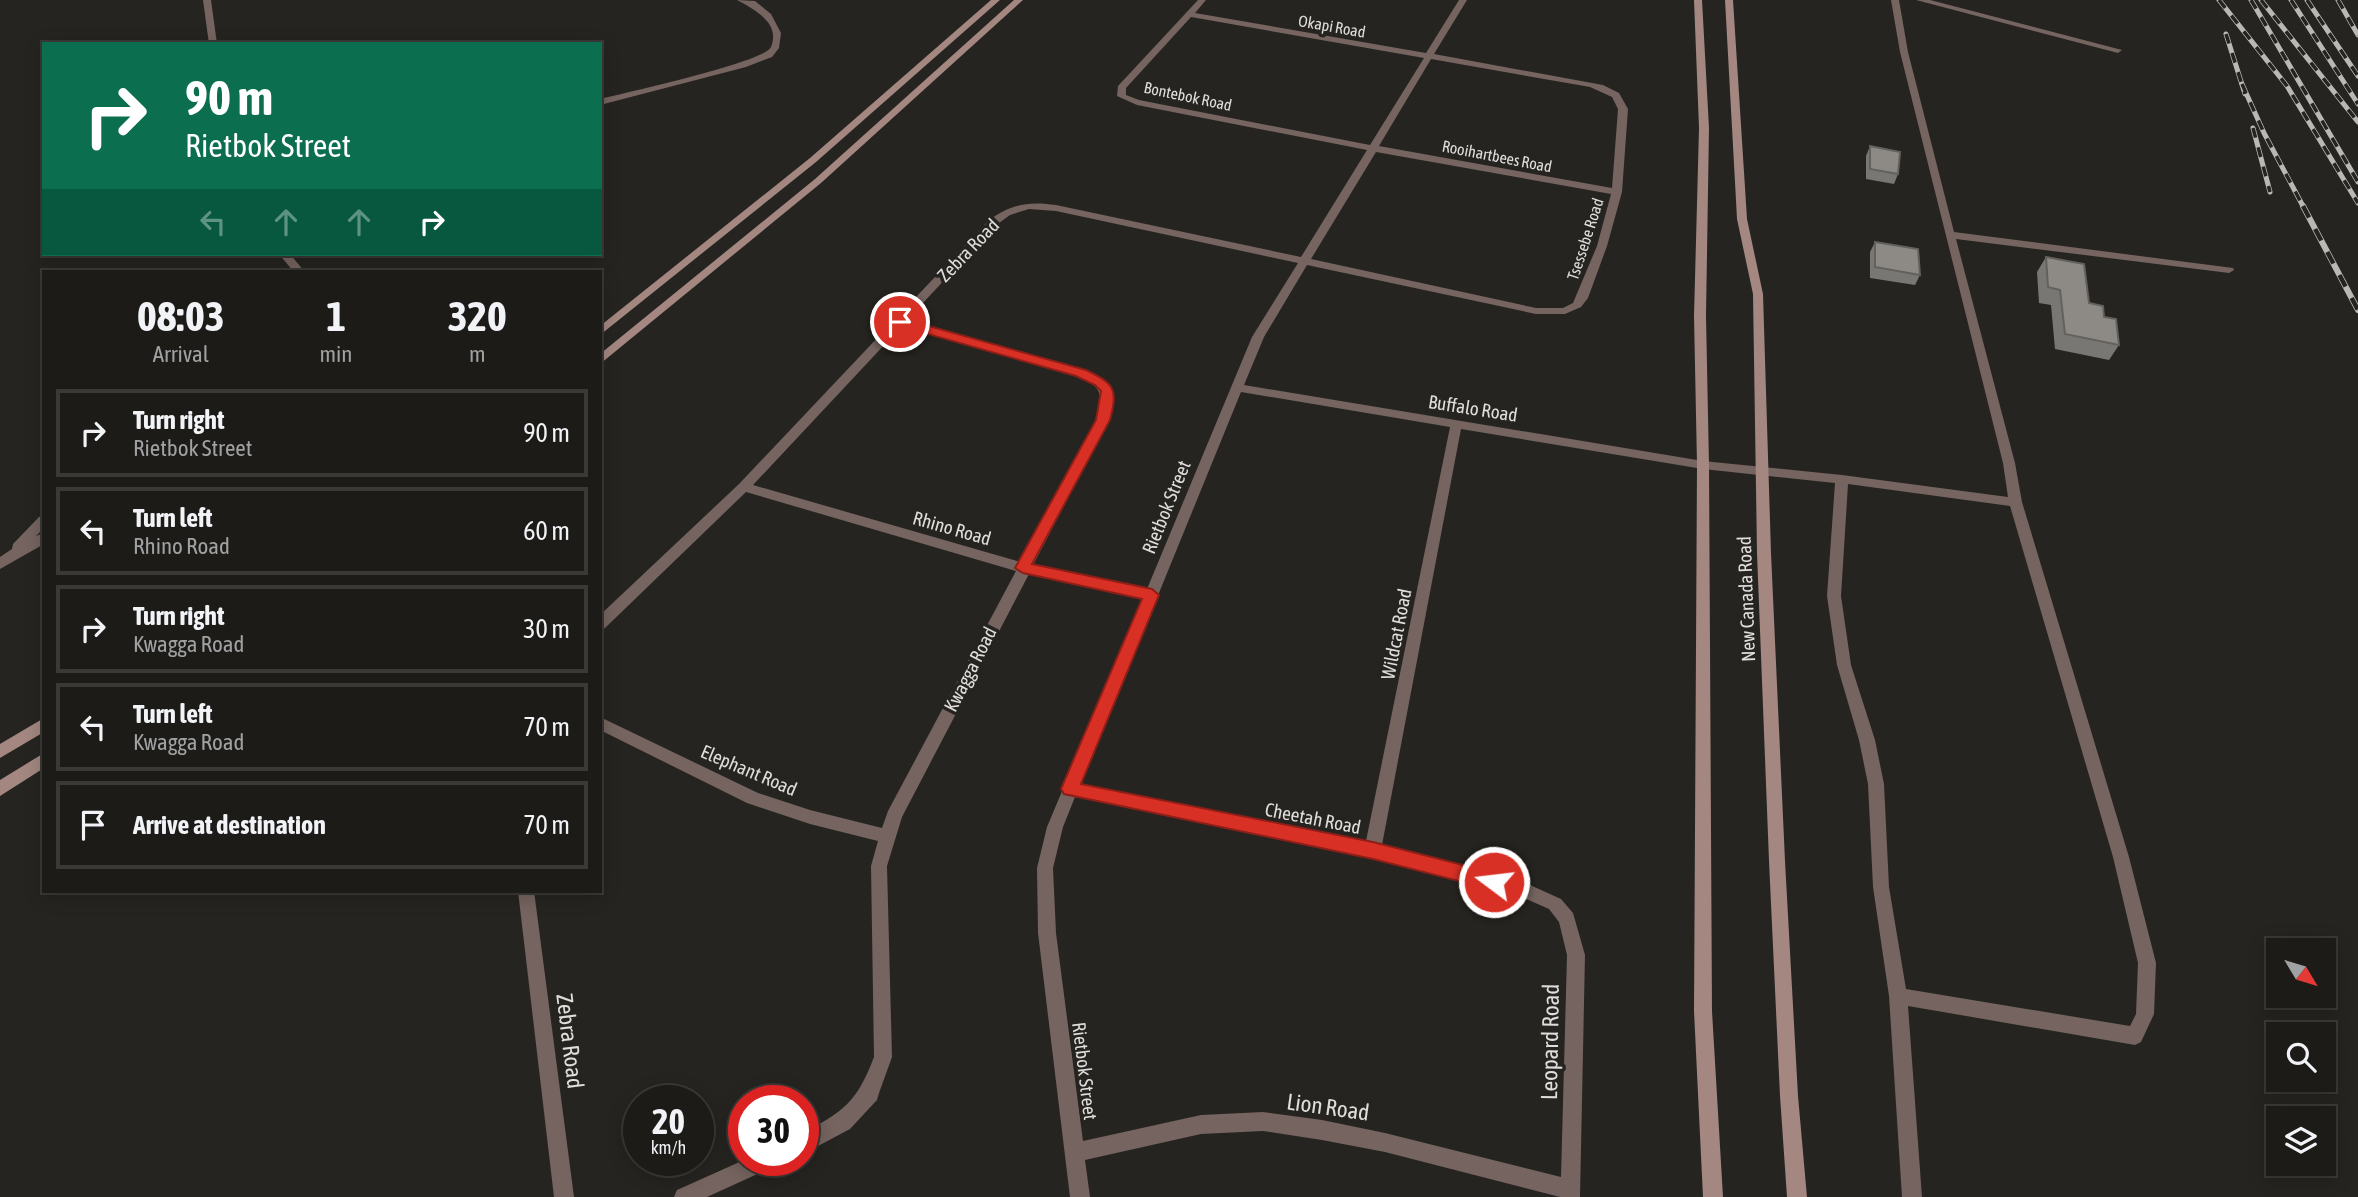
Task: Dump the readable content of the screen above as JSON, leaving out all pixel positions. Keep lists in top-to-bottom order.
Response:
{
  "streets": {
    "main road": ["New Canada Road"],
    "street": [
      "Okapi Road",
      "Bontebok Road",
      "Rooihartbees Road",
      "Tsessebe Road",
      "Zebra Road",
      "Buffalo Road",
      "Rietbok Street",
      "Rhino Road",
      "Wildcat Road",
      "Kwagga Road",
      "Elephant Road",
      "Cheetah Road",
      "Leopard Road",
      "Lion Road"
    ]
  },
  "crossings": [
    ["Okapi Road", "Bontebok Road"],
    ["Okapi Road", "Tsessebe Road"],
    ["Okapi Road", "Rietbok Street"],
    ["Bontebok Road", "Rooihartbees Road"],
    ["Bontebok Road", "Rietbok Street"],
    ["Rooihartbees Road", "Tsessebe Road"],
    ["Rooihartbees Road", "Rietbok Street"],
    ["Tsessebe Road", "Zebra Road"],
    ["Tsessebe Road", "Rietbok Street"],
    ["Zebra Road", "Rietbok Street"],
    ["Zebra Road", "Rhino Road"],
    ["Zebra Road", "Kwagga Road"],
    ["Buffalo Road", "Rietbok Street"],
    ["Buffalo Road", "New Canada Road"],
    ["Buffalo Road", "Wildcat Road"],
    ["Rietbok Street", "Rhino Road"],
    ["Rietbok Street", "Cheetah Road"],
    ["Rietbok Street", "Lion Road"],
    ["Rhino Road", "Kwagga Road"],
    ["Wildcat Road", "Cheetah Road"],
    ["Kwagga Road", "Elephant Road"],
    ["Cheetah Road", "Leopard Road"],
    ["Leopard Road", "Lion Road"]
  ],
  "north": "bottom right",
  "page": {
    "turn": ["90 m", "Rietbok Street"],
    "eta": [
      "08:03",
      "Arrival",
      "1",
      "min",
      "320",
      "m"
    ],
    "list": [
      {
        "name": "Turn right",
        "note": "Rietbok Street",
        "value": "90 m"
      },
      {
        "name": "Turn left",
        "note": "Rhino Road",
        "value": "60 m"
      },
      {
        "name": "Turn right",
        "note": "Kwagga Road",
        "value": "30 m"
      },
      {
        "name": "Turn left",
        "note": "Kwagga Road",
        "value": "70 m"
      },
      {
        "name": "Arrive at destination",
        "value": "70 m"
      }
    ],
    "speed": "20 km/h",
    "limit": "30"
  }
}
